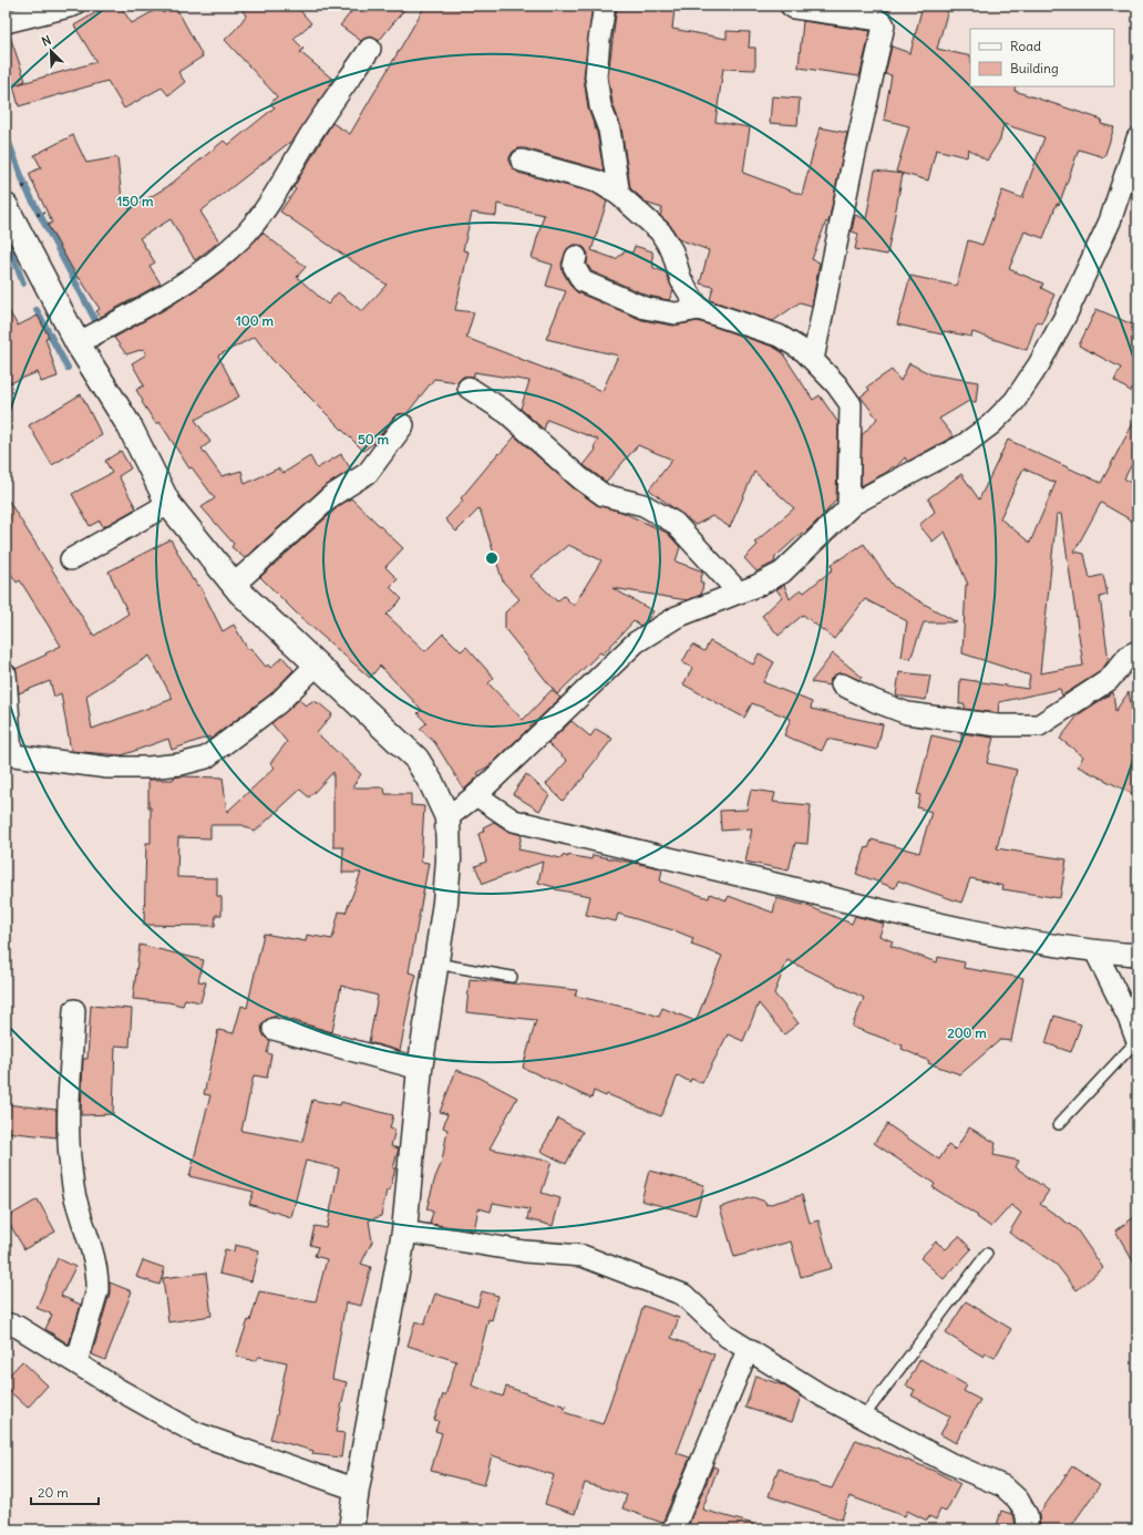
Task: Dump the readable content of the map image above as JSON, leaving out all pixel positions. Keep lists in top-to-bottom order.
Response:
{
  "legend": ["Road", "Building"],
  "scale_bar": "20 m",
  "north": "top left",
  "rings": [
    "150 m",
    "100 m",
    "50 m",
    "200 m"
  ]
}
